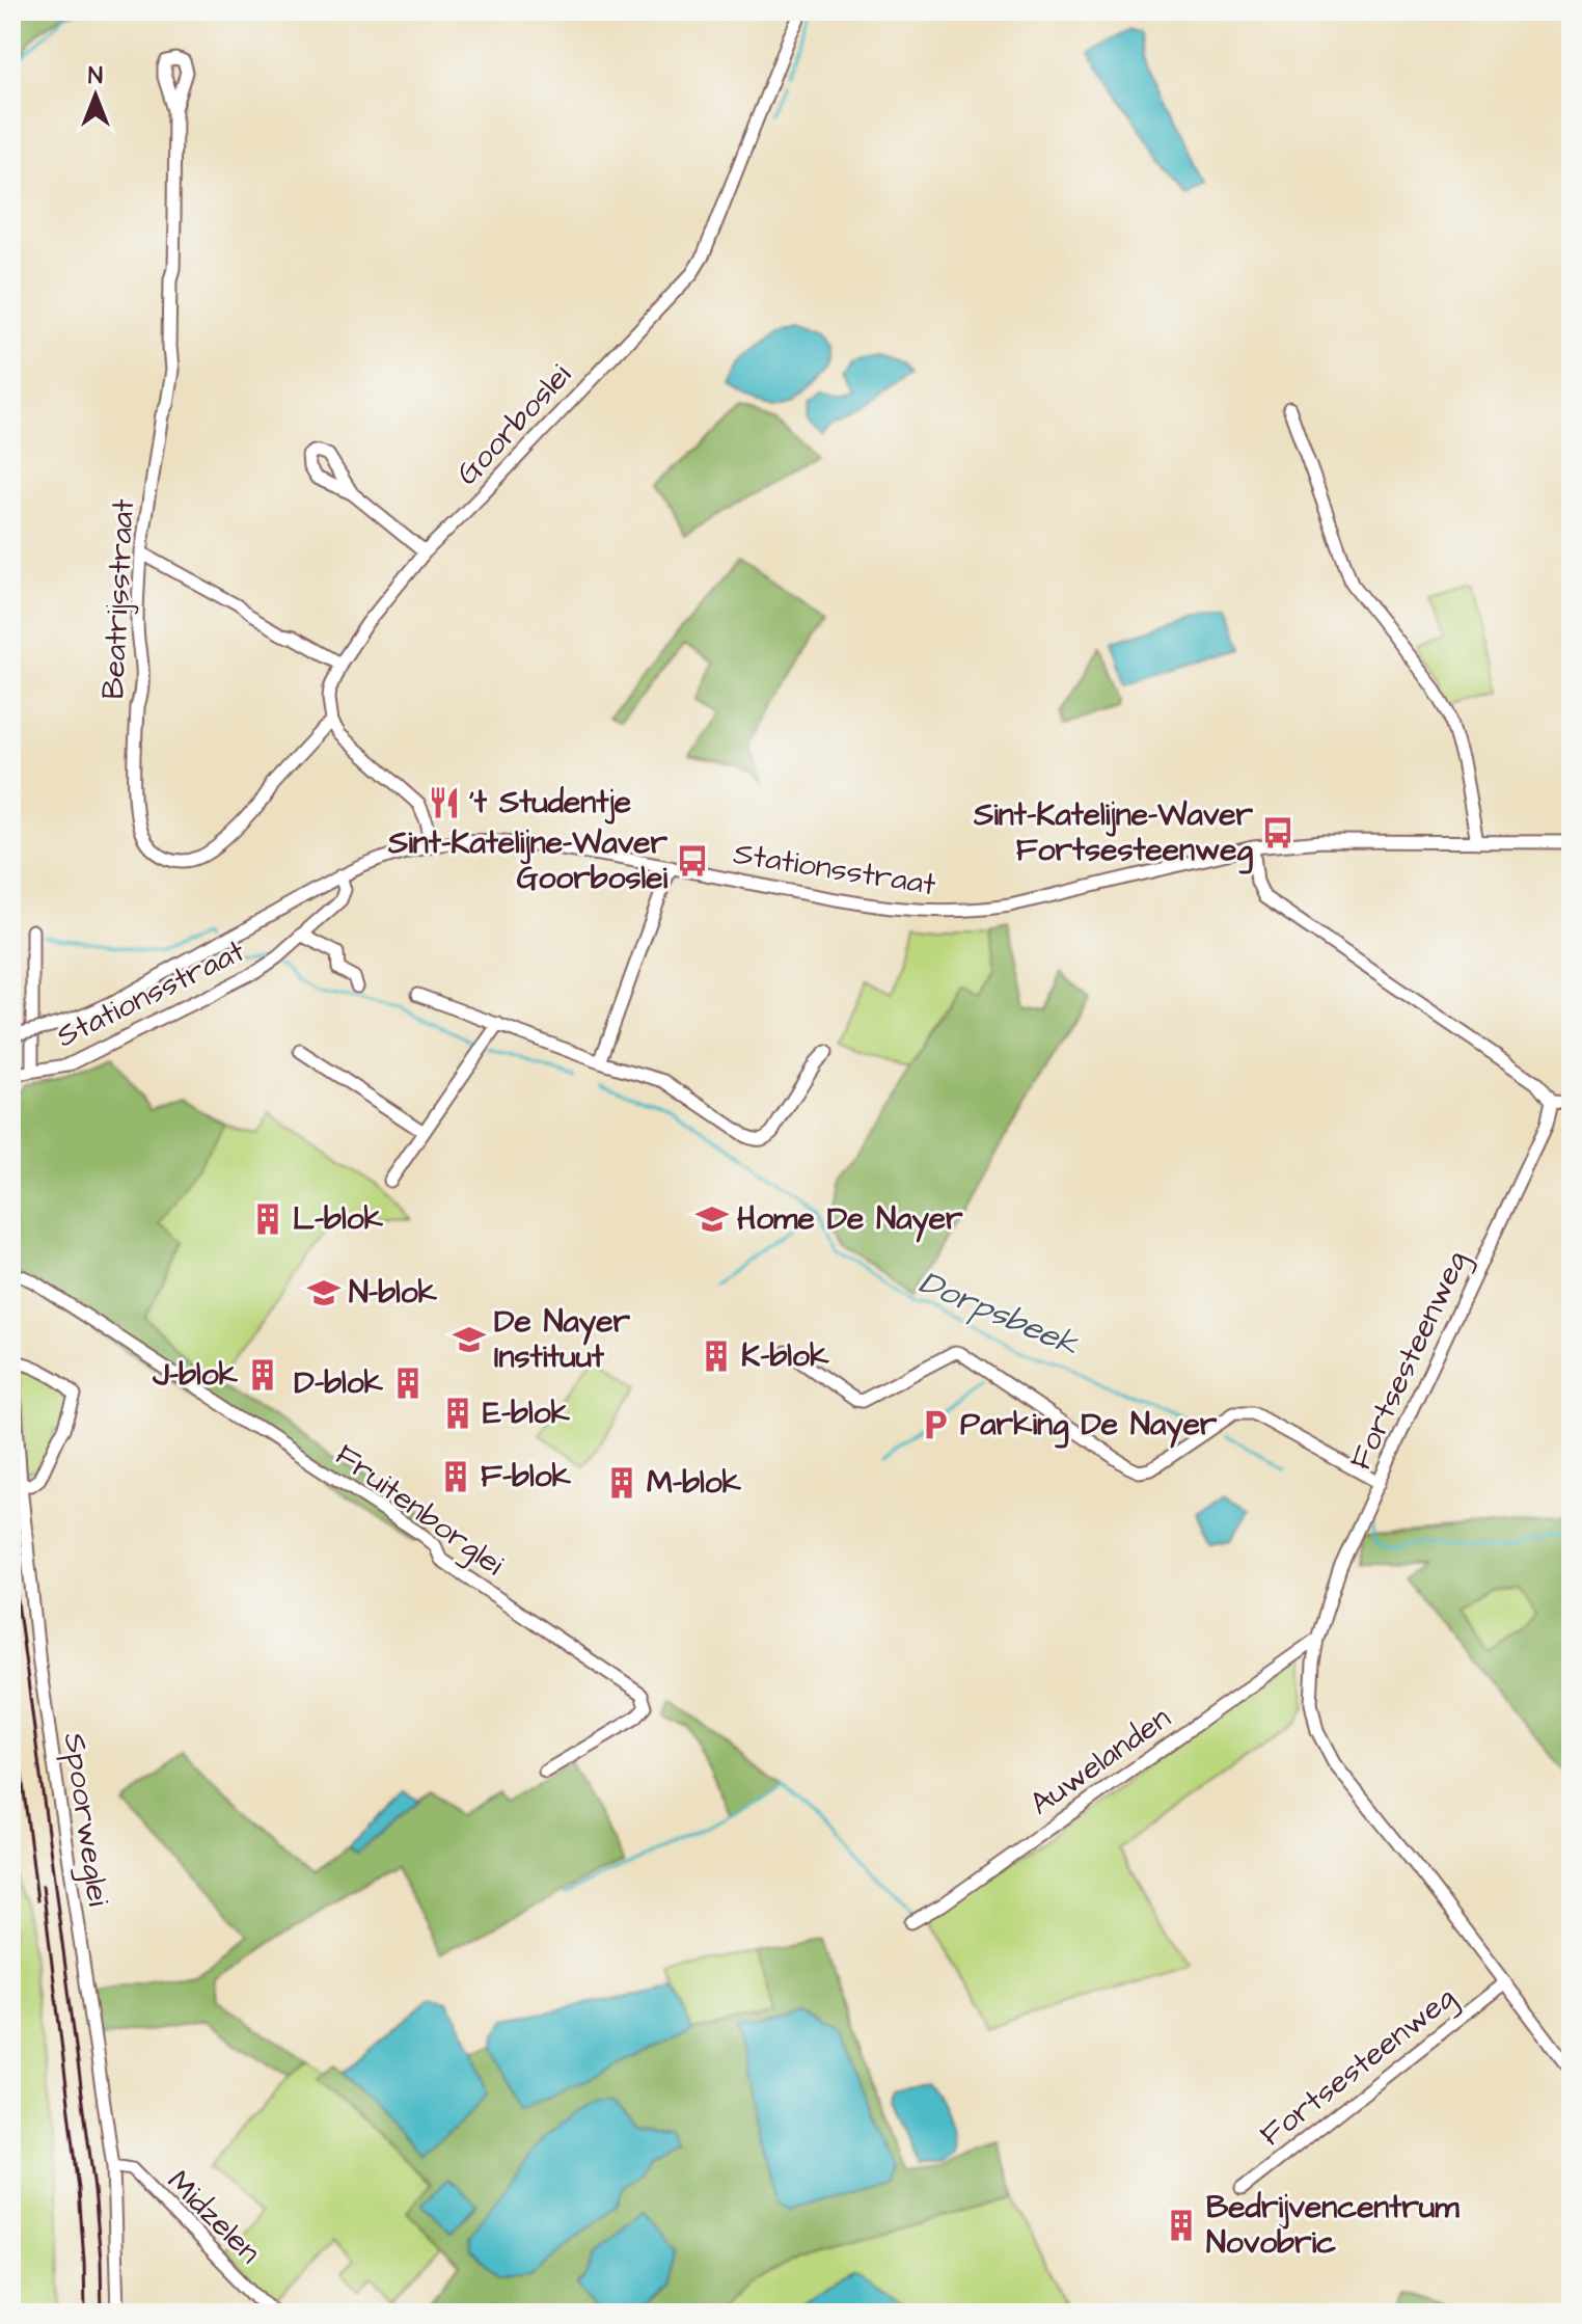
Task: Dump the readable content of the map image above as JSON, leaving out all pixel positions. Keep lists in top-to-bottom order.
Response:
{
  "streets": {
    "street": [
      "Goorboslei",
      "Beatrijsstraat",
      "Stationsstraat",
      "Fortsesteenweg",
      "Fruitenborglei",
      "Auwelanden",
      "Spoorweglei",
      "Midzelen"
    ]
  },
  "crossings": [
    ["Goorboslei", "Beatrijsstraat"],
    ["Fortsesteenweg", "Auwelanden"],
    ["Spoorweglei", "Midzelen"]
  ],
  "water": ["Dorpsbeek"],
  "places": {
    "restaurant": ["'t Studentje"],
    "bus stop": ["Sint-Katelijne-Waver Fortsesteenweg", "Sint-Katelijne-Waver Goorboslei"],
    "building": [
      "L-blok",
      "K-blok",
      "J-blok",
      "D-blok",
      "E-blok",
      "F-blok",
      "M-blok",
      "Bedrijvencentrum Novobric"
    ],
    "school or university": ["Home De Nayer", "N-blok", "De Nayer Instituut"],
    "parking": ["Parking De Nayer"]
  },
  "north": "top"
}
